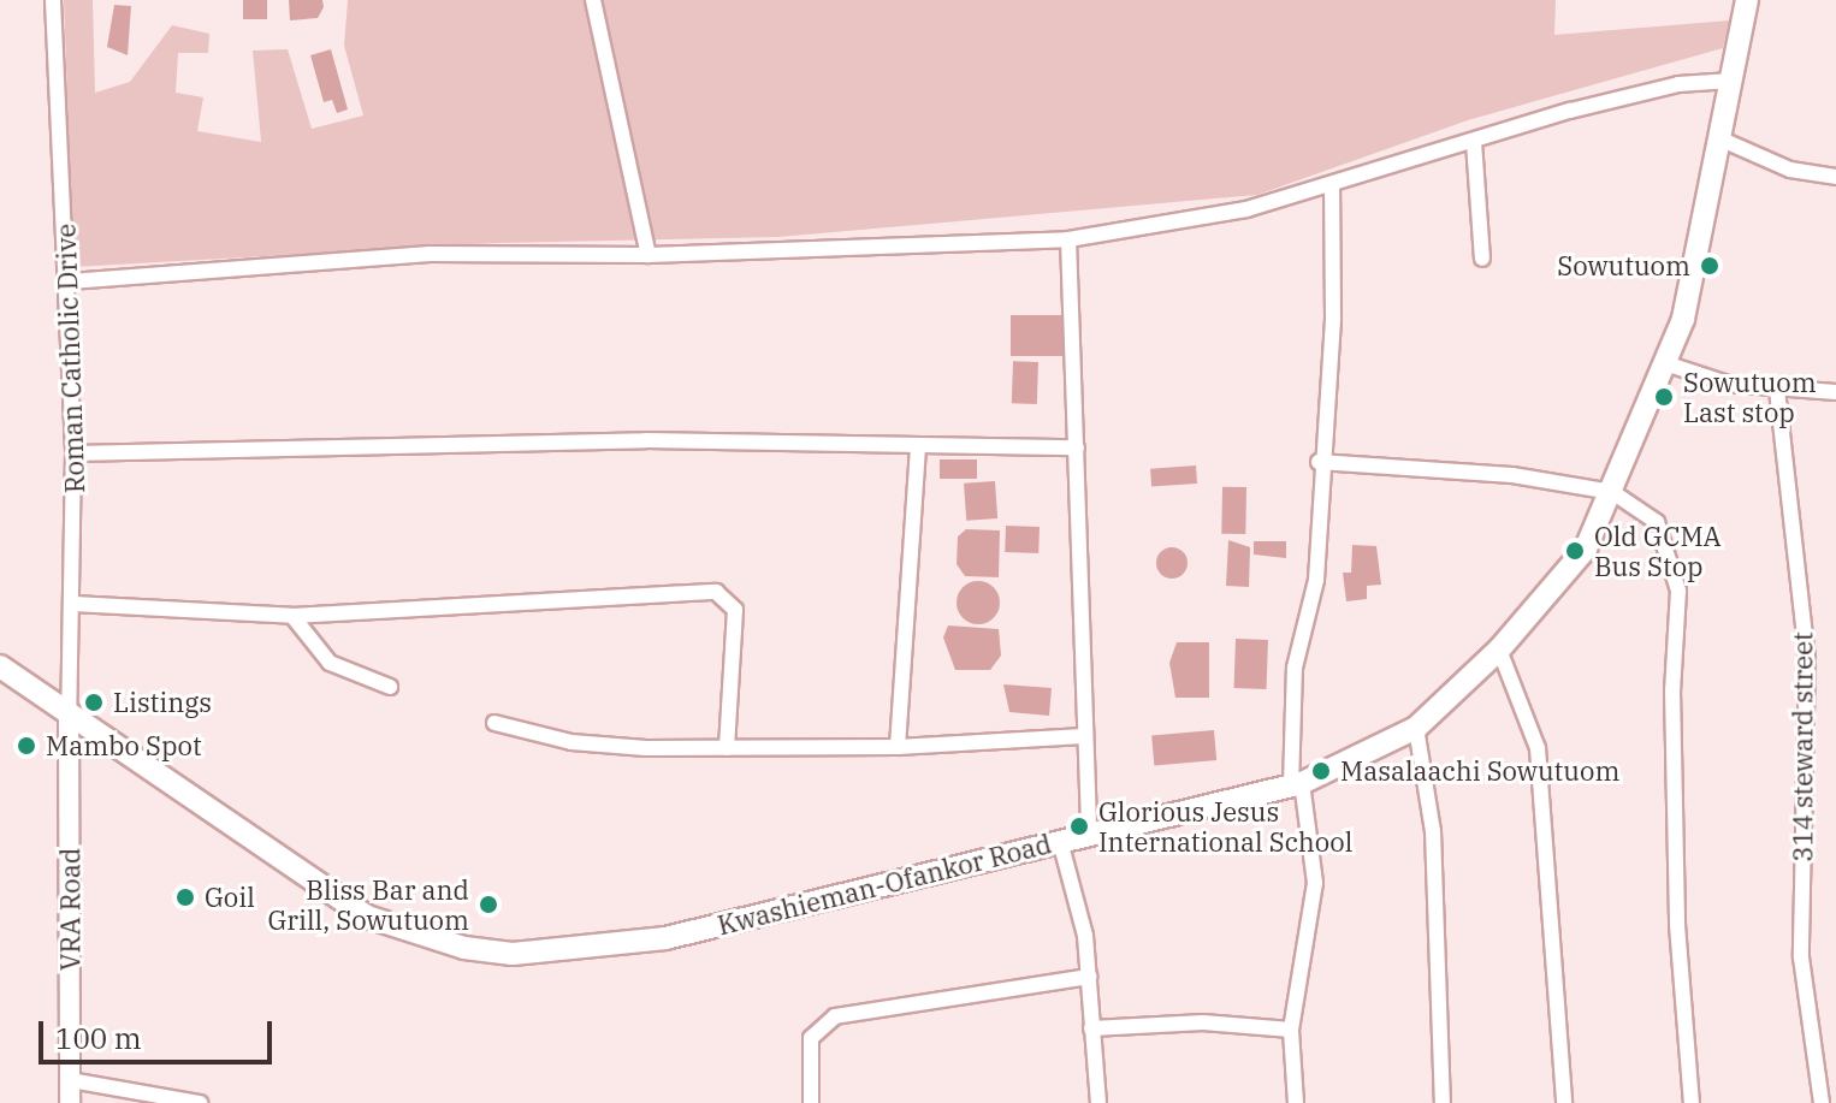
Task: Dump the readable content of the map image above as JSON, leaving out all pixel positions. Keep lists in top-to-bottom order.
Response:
{
  "streets": {
    "main road": ["Kwashieman-Ofankor Road"],
    "street": ["Roman Catholic Drive", "314 steward street", "VRA Road"]
  },
  "crossings": [
    ["Roman Catholic Drive", "Kwashieman-Ofankor Road"],
    ["Roman Catholic Drive", "VRA Road"],
    ["Kwashieman-Ofankor Road", "VRA Road"]
  ],
  "places": [
    "Sowutuom",
    "Sowutuom Last stop",
    "Old GCMA Bus Stop",
    "Listings",
    "Mambo Spot",
    "Masalaachi Sowutuom",
    "Glorious Jesus International School",
    "Goil",
    "Bliss Bar and Grill, Sowutuom"
  ],
  "scale_bar": "100 m"
}
